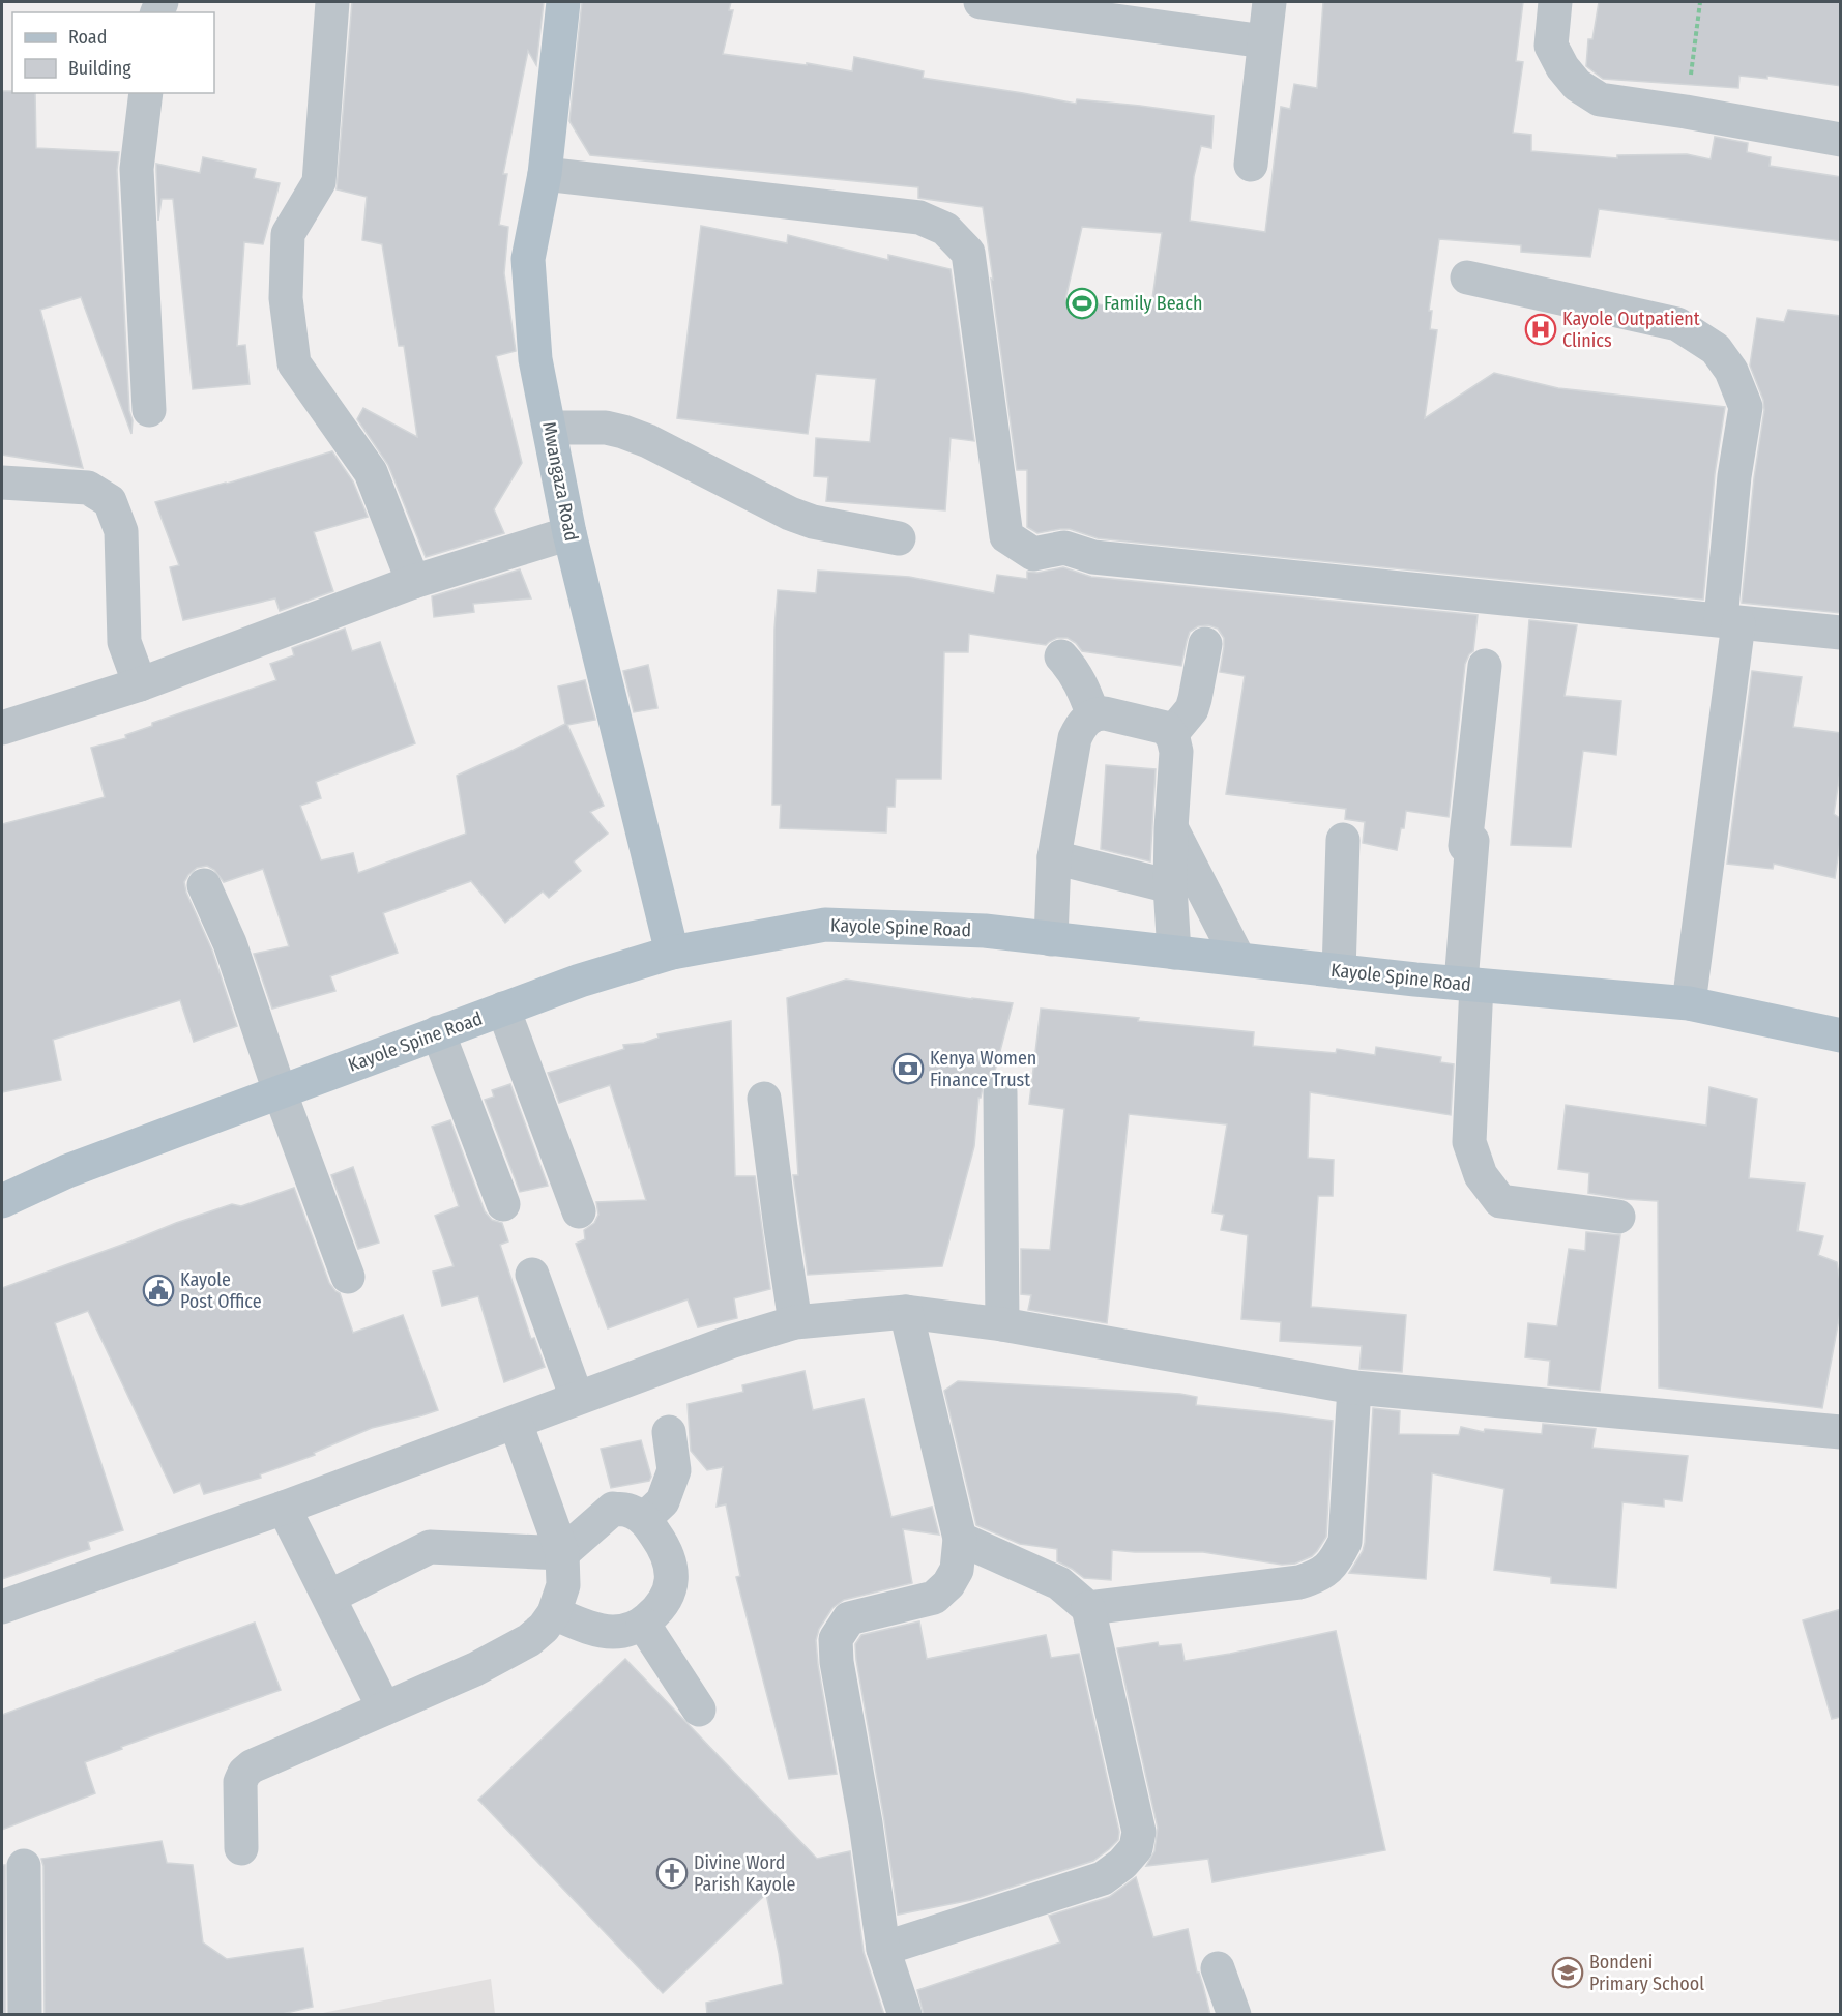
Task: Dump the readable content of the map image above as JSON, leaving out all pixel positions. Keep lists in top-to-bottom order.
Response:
{
  "streets": {
    "main road": ["Mwangaza Road", "Kayole Spine Road"]
  },
  "crossings": [
    ["Mwangaza Road", "Kayole Spine Road"]
  ],
  "places": {
    "sports": ["Family Beach"],
    "hospital": ["Kayole Outpatient Clinics"],
    "bank": ["Kenya Women Finance Trust"],
    "public building": ["Kayole Post Office"],
    "church": ["Divine Word Parish Kayole"],
    "school or university": ["Bondeni Primary School"]
  },
  "legend": ["Road", "Building"]
}
